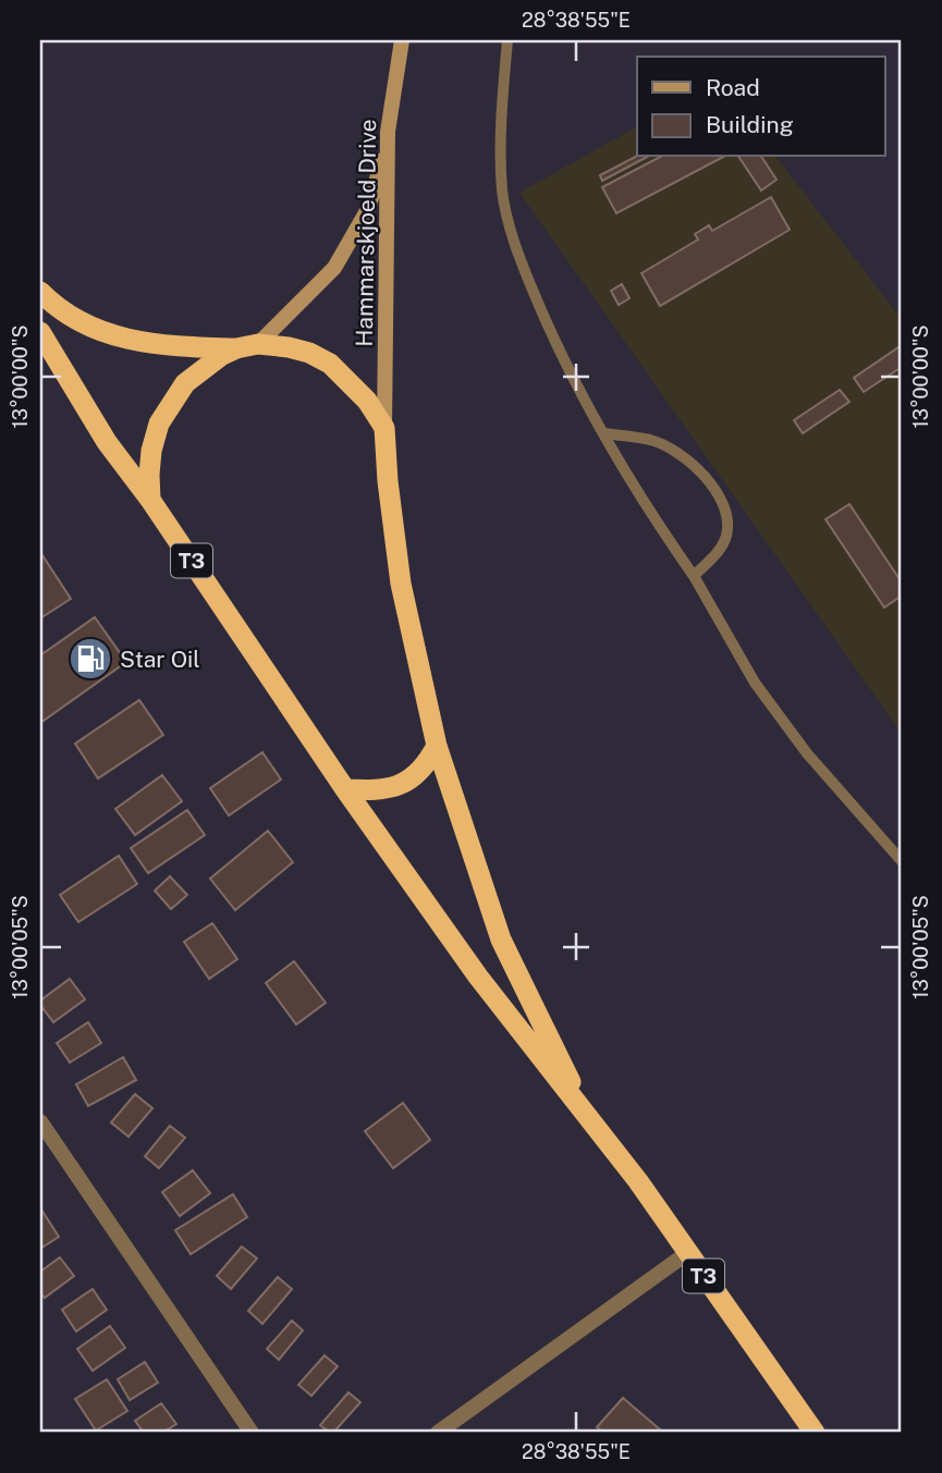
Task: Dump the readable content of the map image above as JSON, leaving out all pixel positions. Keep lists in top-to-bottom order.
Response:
{
  "streets": {
    "highway": ["T3"],
    "main road": ["Hammarskjoeld Drive"]
  },
  "crossings": [
    ["Hammarskjoeld Drive", "T3"]
  ],
  "places": {
    "fuel station": ["Star Oil"]
  },
  "legend": ["Road", "Building"],
  "coordinates": ["28°38'55\"E", "13°00'00\"S", "13°00'05\"S"]
}
